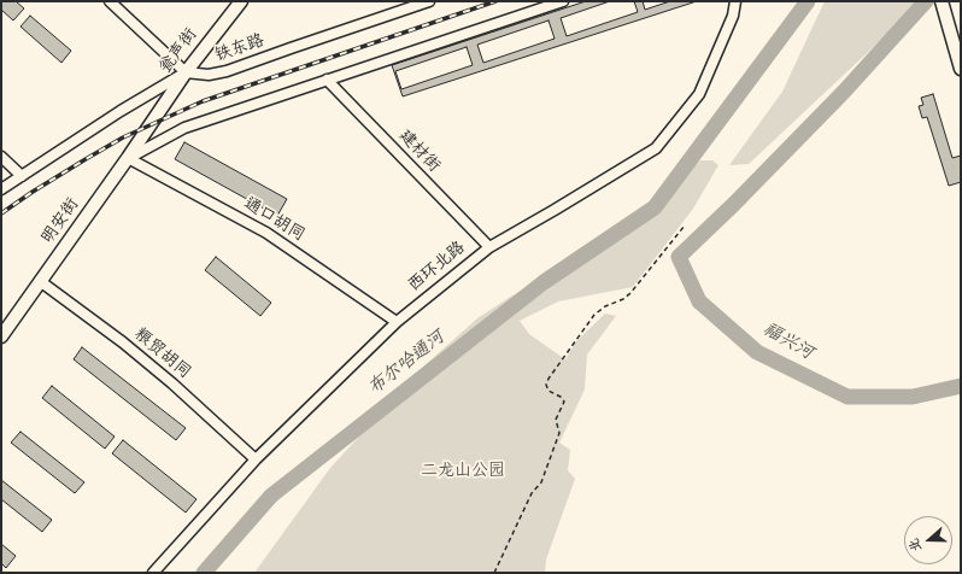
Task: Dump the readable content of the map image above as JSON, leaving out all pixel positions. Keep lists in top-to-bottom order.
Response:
{
  "streets": {
    "main road": ["瓮声街", "明安街"],
    "street": [
      "铁东路",
      "建材街",
      "通口胡同",
      "西环北路",
      "粮贸胡同"
    ]
  },
  "crossings": [
    ["铁东路", "瓮声街"],
    ["瓮声街", "明安街"],
    ["建材街", "西环北路"],
    ["通口胡同", "明安街"],
    ["通口胡同", "西环北路"],
    ["明安街", "粮贸胡同"],
    ["西环北路", "粮贸胡同"]
  ],
  "water": ["福兴河", "布尔哈通河"],
  "parks": ["二龙山公园"],
  "north": "left"
}
